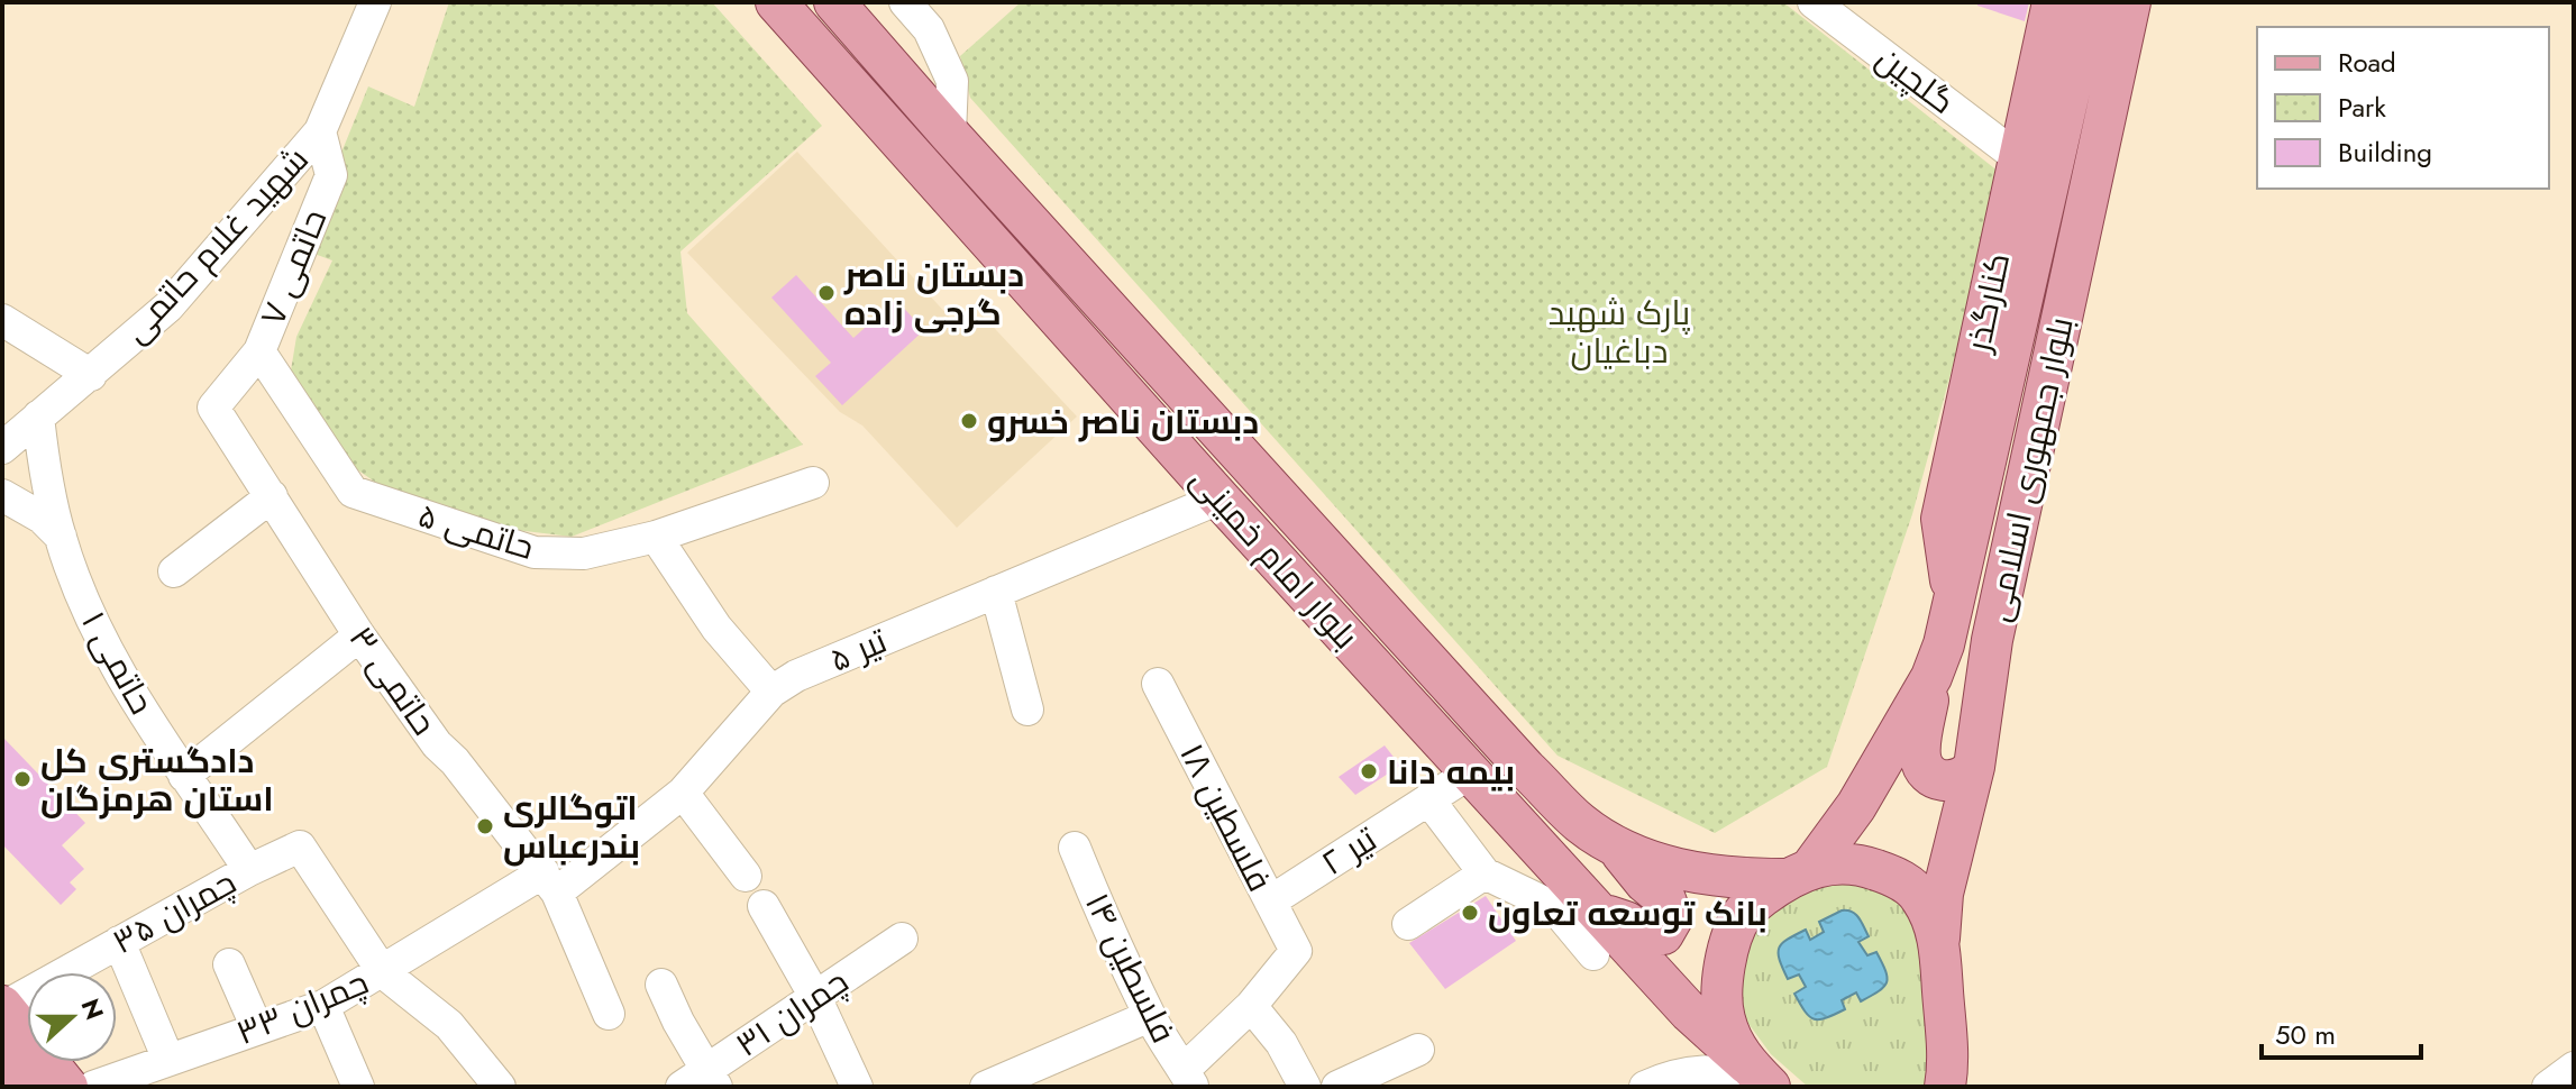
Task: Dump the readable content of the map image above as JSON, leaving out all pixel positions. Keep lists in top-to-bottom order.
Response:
{
  "streets": {
    "main road": ["کنارگذر", "بلوار جمهوری اسلامی", "بلوار امام خمینی"],
    "street": [
      "گلچین",
      "شهید غلام حاتمی",
      "حاتمی ۷",
      "حاتمی ۵",
      "تیر ۵",
      "حاتمی ۱",
      "حاتمی ۳",
      "فلسطین ۱۸",
      "تیر ۲",
      "چمران ۳۵",
      "فلسطین ۱۴",
      "چمران ۳۳",
      "چمران ۳۱"
    ]
  },
  "crossings": [
    ["گلچین", "کنارگذر"],
    ["شهید غلام حاتمی", "حاتمی ۷"],
    ["شهید غلام حاتمی", "حاتمی ۱"],
    ["حاتمی ۷", "حاتمی ۵"],
    ["حاتمی ۷", "حاتمی ۳"],
    ["کنارگذر", "بلوار جمهوری اسلامی"],
    ["بلوار جمهوری اسلامی", "بلوار امام خمینی"],
    ["حاتمی ۵", "حاتمی ۳"],
    ["بلوار امام خمینی", "تیر ۵"],
    ["بلوار امام خمینی", "تیر ۲"],
    ["تیر ۵", "حاتمی ۳"],
    ["تیر ۵", "چمران ۳۳"],
    ["حاتمی ۱", "چمران ۳۵"],
    ["حاتمی ۳", "چمران ۳۳"],
    ["فلسطین ۱۸", "تیر ۲"],
    ["چمران ۳۵", "چمران ۳۳"]
  ],
  "parks": ["پارک شهید دباغیان"],
  "places": [
    "دبستان ناصر گرجی زاده",
    "دبستان ناصر خسرو",
    "بیمه دانا",
    "دادگستری کل استان هرمزگان",
    "اتوگالری بندرعباس",
    "بانک توسعه تعاون"
  ],
  "legend": ["Road", "Park", "Building"],
  "scale_bar": "50 m",
  "north": "right"
}
